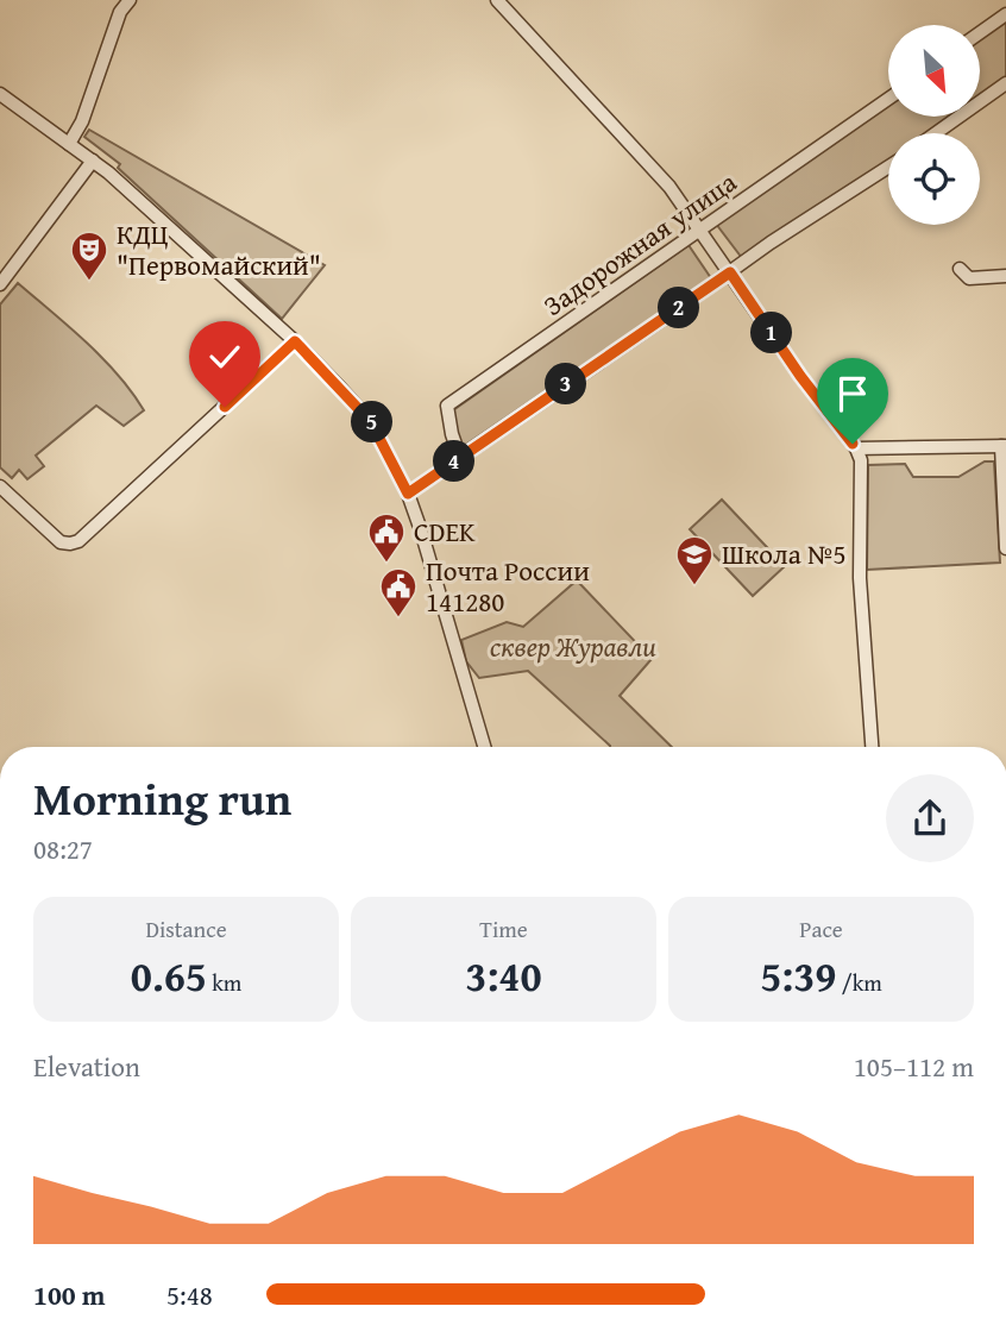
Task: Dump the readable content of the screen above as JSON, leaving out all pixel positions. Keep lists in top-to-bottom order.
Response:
{
  "streets": {
    "street": ["Задорожная улица"]
  },
  "parks": ["сквер Журавли"],
  "places": {
    "theatre": ["КДЦ \"Первомайский\""],
    "public building": ["CDEK", "Почта России 141280"],
    "school or university": ["Школа №5"]
  },
  "north": "bottom right",
  "page": {
    "pins": [
      "2",
      "1",
      "3",
      "5",
      "4"
    ],
    "heading": ["Morning run", "08:27"],
    "stats": [
      ["Distance", "0.65 km"],
      ["Time", "3:40"],
      ["Pace", "5:39 /km"]
    ],
    "chart": ["Elevation", "105–112 m"],
    "list": [
      {
        "name": "100 m",
        "note": "5:48"
      }
    ]
  }
}
